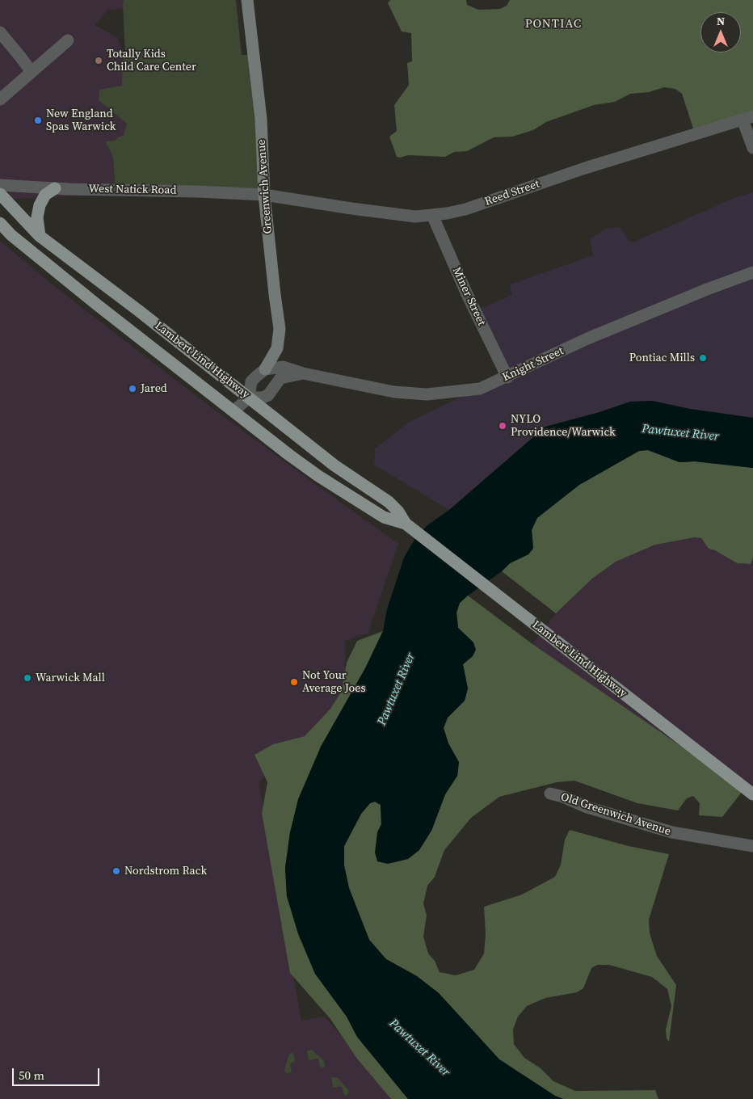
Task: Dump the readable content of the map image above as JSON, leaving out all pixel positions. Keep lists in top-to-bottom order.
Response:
{
  "streets": {
    "main road": ["Lambert Lind Highway"],
    "street": [
      "Greenwich Avenue",
      "West Natick Road",
      "Reed Street",
      "Miner Street",
      "Knight Street",
      "Old Greenwich Avenue"
    ]
  },
  "crossings": [
    ["Greenwich Avenue", "West Natick Road"],
    ["Greenwich Avenue", "Reed Street"],
    ["Greenwich Avenue", "Knight Street"],
    ["West Natick Road", "Reed Street"],
    ["Reed Street", "Miner Street"],
    ["Miner Street", "Knight Street"],
    ["Lambert Lind Highway", "Knight Street"]
  ],
  "districts": ["PONTIAC"],
  "water": ["Pawtuxet River"],
  "places": [
    "Totally Kids Child Care Center",
    "New England Spas Warwick",
    "Pontiac Mills",
    "Jared",
    "NYLO Providence/Warwick",
    "Warwick Mall",
    "Not Your Average Joes",
    "Nordstrom Rack"
  ],
  "scale_bar": "50 m",
  "north": "top"
}
